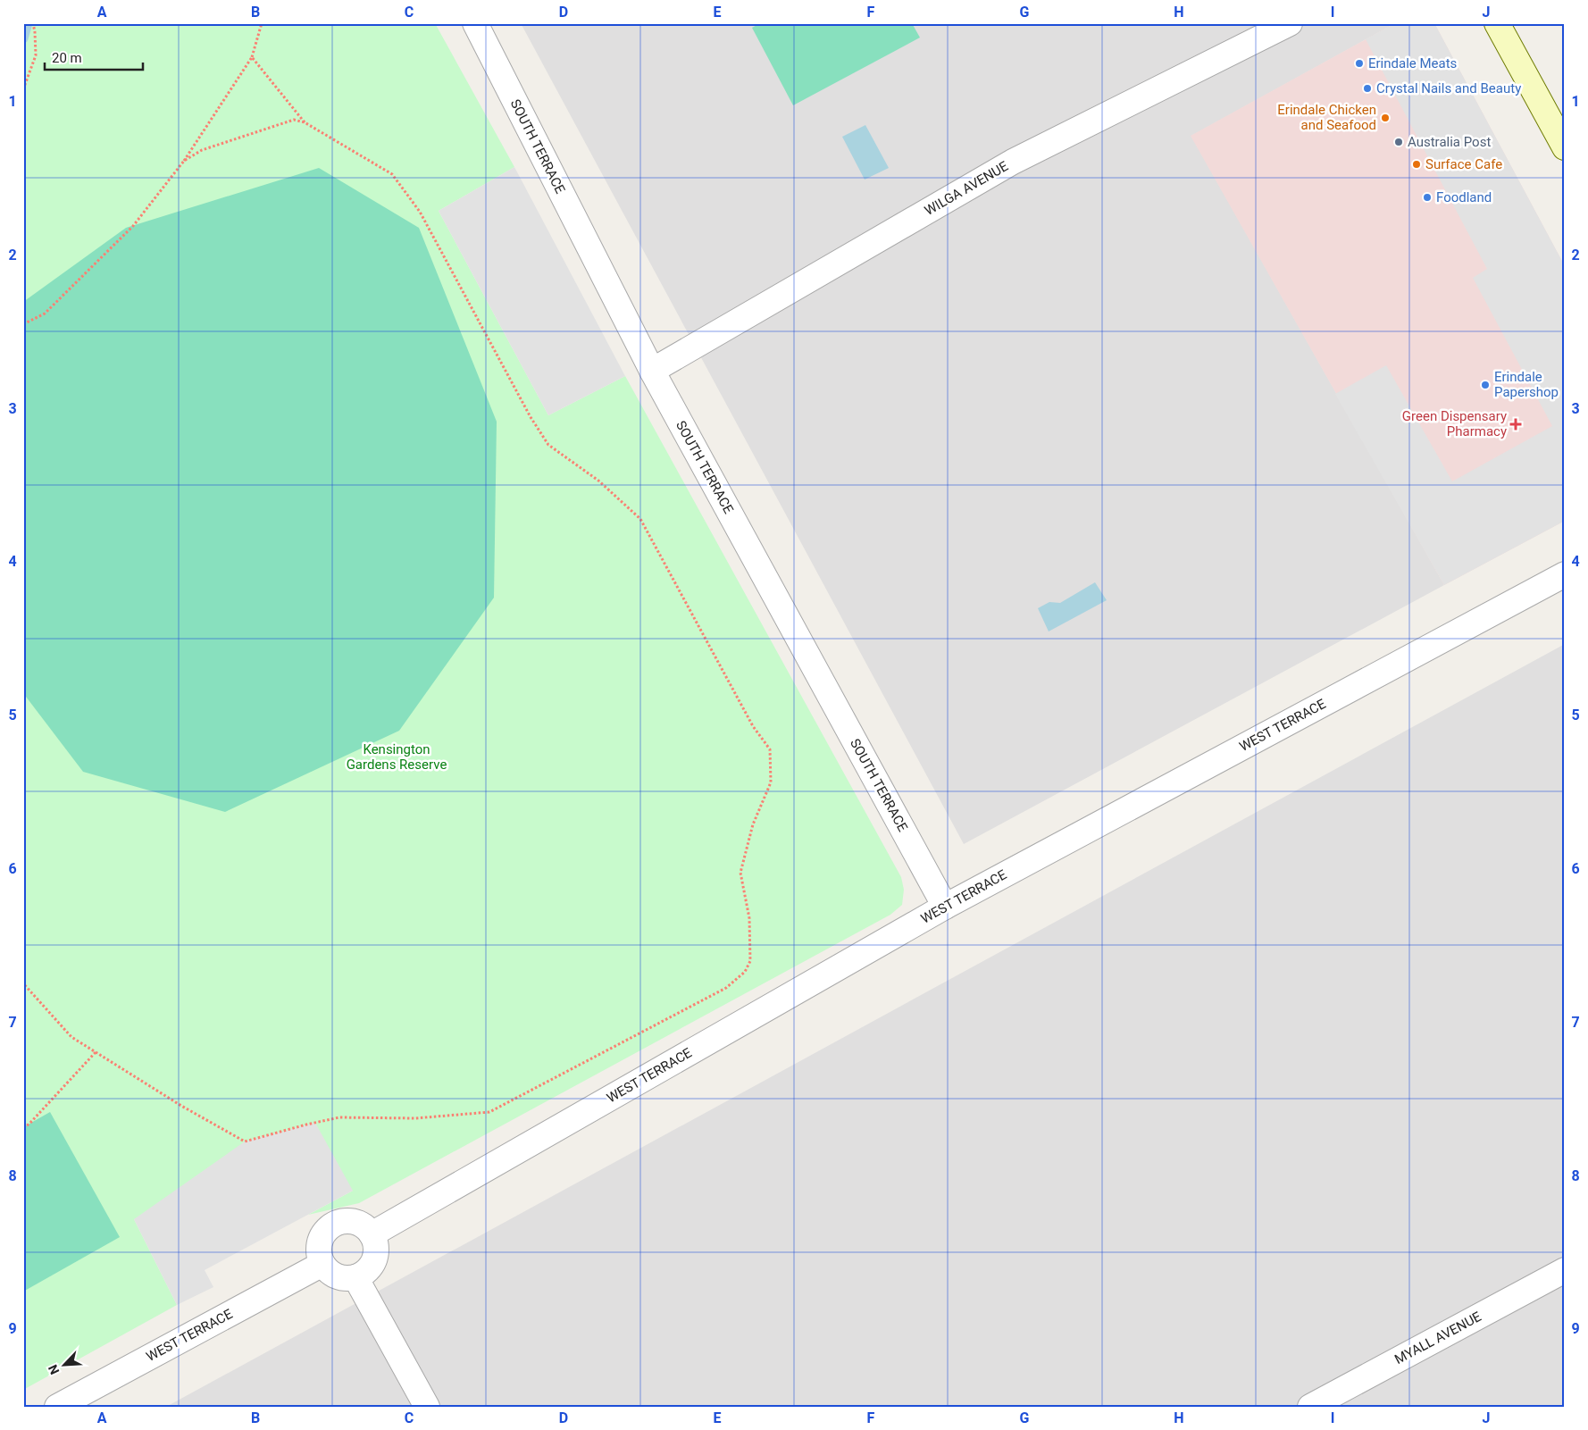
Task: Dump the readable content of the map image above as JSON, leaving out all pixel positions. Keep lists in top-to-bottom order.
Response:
{
  "streets": {
    "street": [
      "SOUTH TERRACE",
      "WILGA AVENUE",
      "WEST TERRACE",
      "MYALL AVENUE"
    ]
  },
  "crossings": [
    ["SOUTH TERRACE", "WILGA AVENUE"],
    ["SOUTH TERRACE", "WEST TERRACE"]
  ],
  "parks": ["Kensington Gardens Reserve"],
  "places": {
    "other": [
      "Erindale Meats",
      "Crystal Nails and Beauty",
      "Erindale Chicken and Seafood",
      "Australia Post",
      "Surface Cafe",
      "Foodland",
      "Erindale Papershop"
    ],
    "health": ["Green Dispensary Pharmacy"]
  },
  "scale_bar": "20 m",
  "north": "bottom left",
  "grid": {
    "columns": [
      "A",
      "B",
      "C",
      "D",
      "E",
      "F",
      "G",
      "H",
      "I",
      "J"
    ],
    "rows": [
      "1",
      "2",
      "3",
      "4",
      "5",
      "6",
      "7",
      "8",
      "9"
    ]
  }
}
